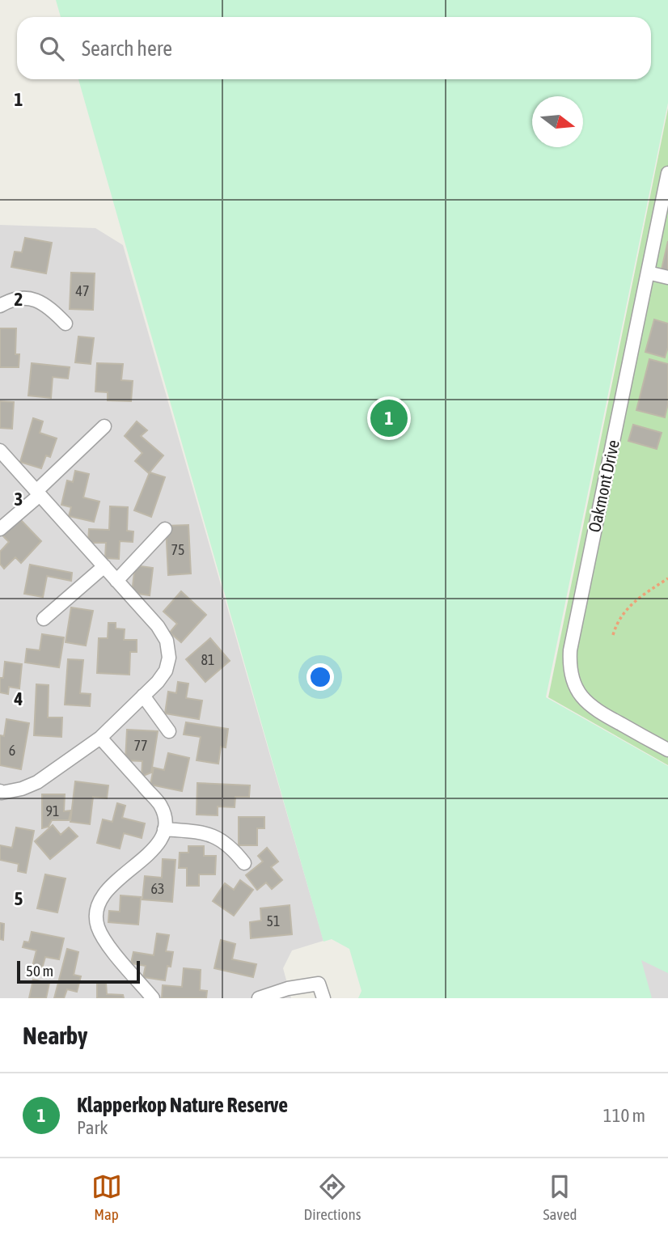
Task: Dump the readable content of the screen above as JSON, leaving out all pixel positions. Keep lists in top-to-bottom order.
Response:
{
  "streets": {
    "street": ["Oakmont Drive"]
  },
  "house_numbers": [
    "47",
    "75",
    "81",
    "77",
    "6",
    "91",
    "63",
    "51"
  ],
  "scale_bar": "50 m",
  "north": "right",
  "page": {
    "search": "Search here",
    "pins": "1",
    "scale": "50 m",
    "heading": "Nearby",
    "list": [
      {
        "mark": "1",
        "name": "Klapperkop Nature Reserve",
        "note": "Park",
        "value": "110 m"
      }
    ],
    "nav": ["Map", "Directions", "Saved"]
  },
  "grid": {
    "rows": [
      "1",
      "2",
      "3",
      "4",
      "5"
    ]
  }
}
